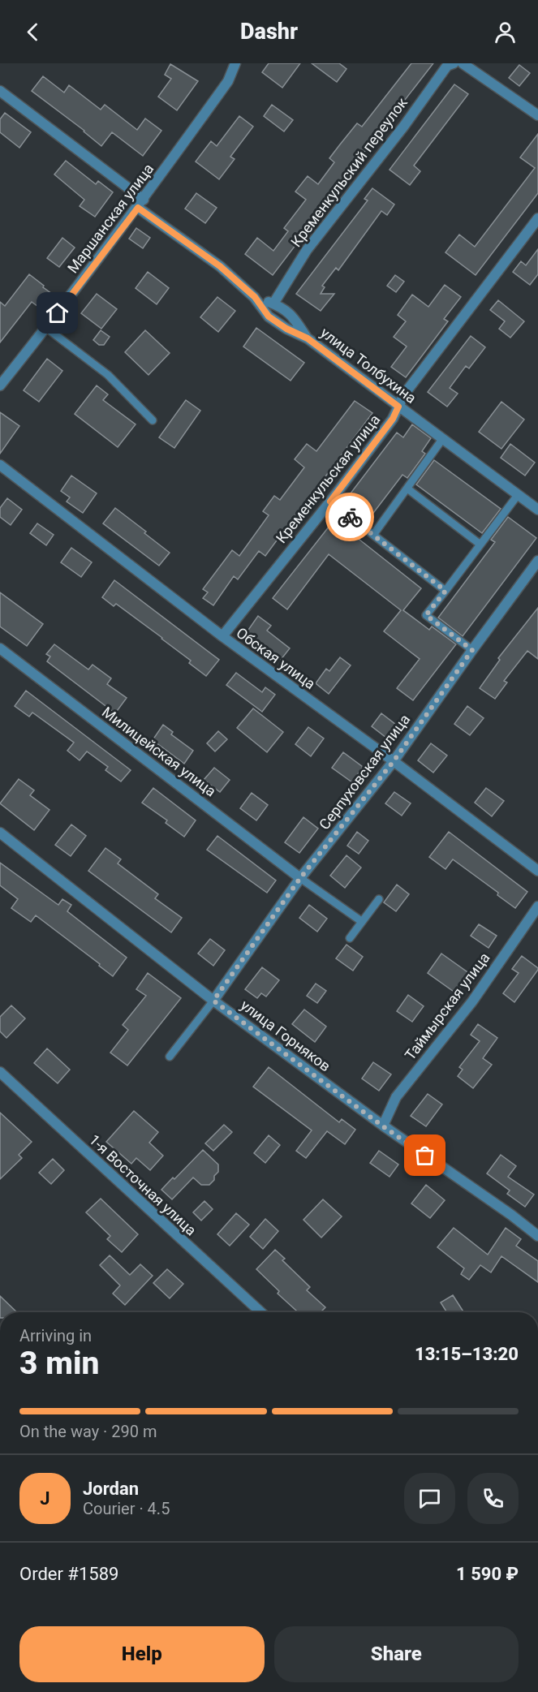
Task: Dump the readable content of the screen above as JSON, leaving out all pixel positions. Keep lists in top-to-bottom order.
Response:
{
  "streets": {
    "street": [
      "Кременкульский переулок",
      "Маршанская улица",
      "улица Толбухина",
      "Кременкульская улица",
      "Обская улица",
      "Милицейская улица",
      "Серпуховская улица",
      "Таймырская улица",
      "улица Горняков",
      "1-я Восточная улица"
    ]
  },
  "crossings": [
    ["Маршанская улица", "улица Толбухина"],
    ["улица Толбухина", "Кременкульская улица"],
    ["Кременкульская улица", "Обская улица"],
    ["Обская улица", "Серпуховская улица"],
    ["Милицейская улица", "Серпуховская улица"],
    ["Серпуховская улица", "улица Горняков"],
    ["Таймырская улица", "улица Горняков"]
  ],
  "page": {
    "header": "Dashr",
    "heading": ["3 min", "Arriving in", "13:15–13:20"],
    "panel": [
      "Jordan",
      "Courier · 4.5",
      "Order #1589",
      "1 590 ₽"
    ],
    "bar": "On the way · 290 m",
    "round": "J",
    "buttons": ["Help", "Share"]
  }
}
